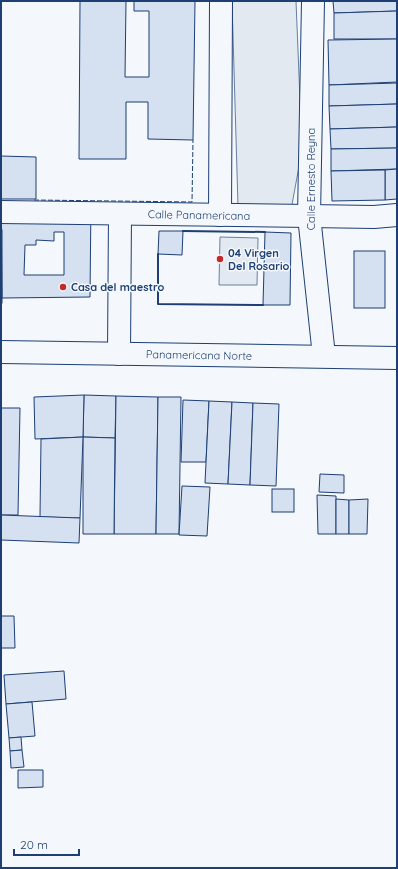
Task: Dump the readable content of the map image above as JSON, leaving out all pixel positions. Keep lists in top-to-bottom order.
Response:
{
  "streets": {
    "main road": ["Calle Ernesto Reyna", "Calle Panamericana", "Panamericana Norte"]
  },
  "crossings": [
    ["Calle Ernesto Reyna", "Calle Panamericana"],
    ["Calle Ernesto Reyna", "Panamericana Norte"]
  ],
  "places": ["04 Virgen Del Rosario", "Casa del maestro"],
  "scale_bar": "20 m"
}
